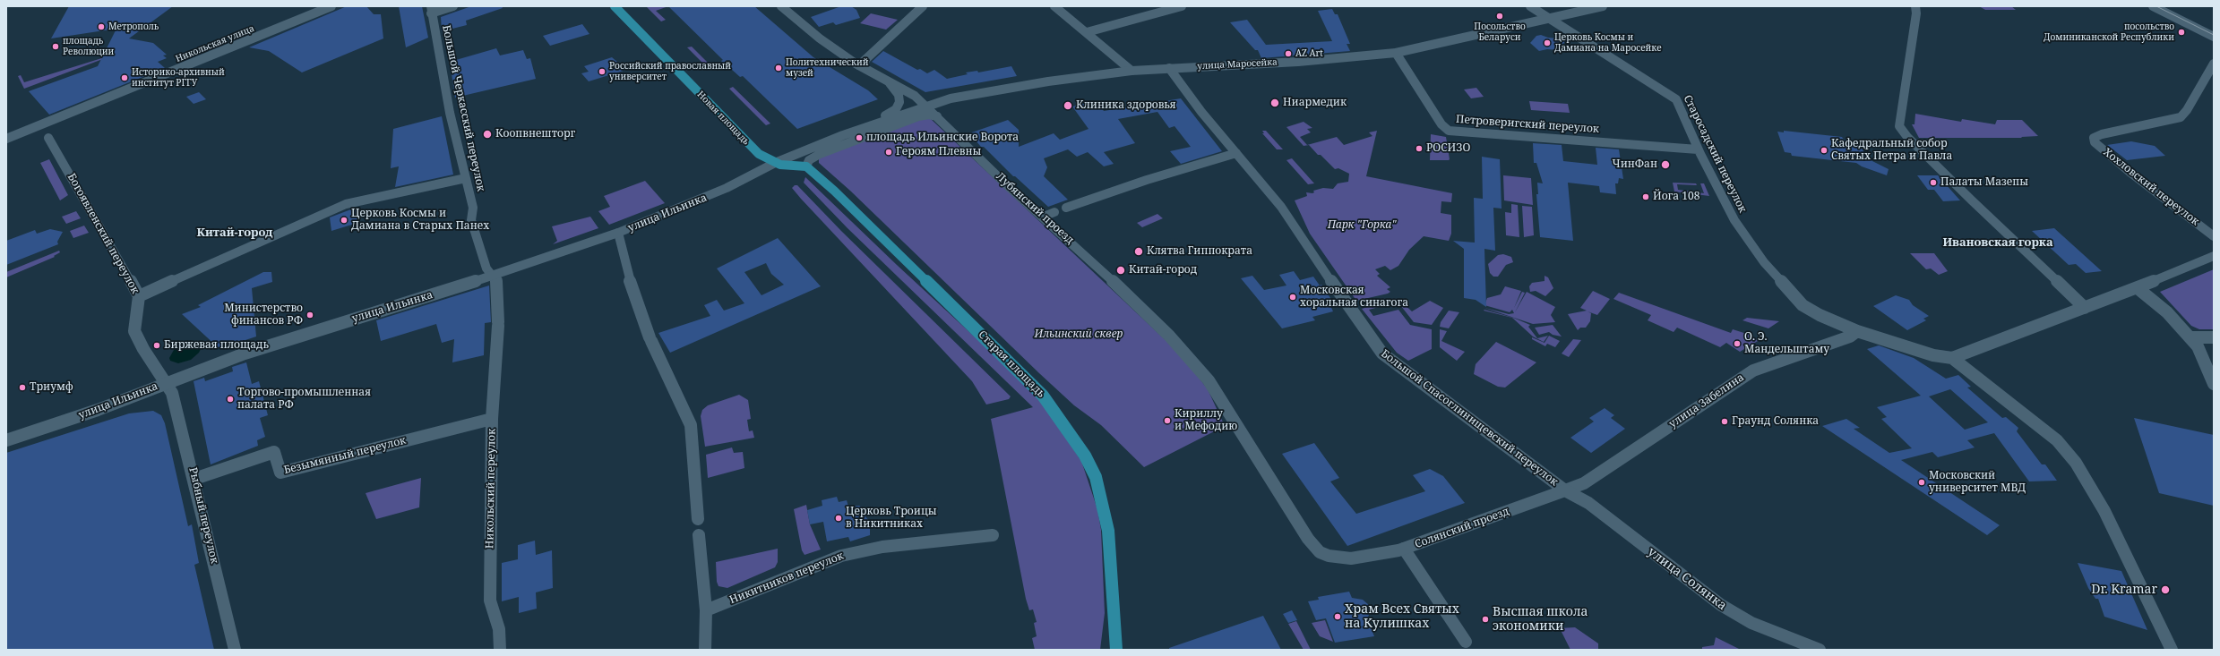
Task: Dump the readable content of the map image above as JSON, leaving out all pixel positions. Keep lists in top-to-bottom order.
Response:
{
  "streets": {
    "main road": ["Новая площадь", "Старая площадь"],
    "street": [
      "Никольская улица",
      "улица Маросейка",
      "Большой Черкасский переулок",
      "Петроверигский переулок",
      "Старосадский переулок",
      "Хохловский переулок",
      "Лубянский проезд",
      "улица Ильинка",
      "Богоявленский переулок",
      "улица Забелина",
      "Большой Спасоглинищевский переулок",
      "Безымянный переулок",
      "Никольский переулок",
      "Рыбный переулок",
      "Солянский проезд",
      "Никитников переулок",
      "улица Солянка"
    ]
  },
  "crossings": [
    ["Никольская улица", "Богоявленский переулок"],
    ["улица Маросейка", "Петроверигский переулок"],
    ["улица Маросейка", "Старосадский переулок"],
    ["улица Маросейка", "Лубянский проезд"],
    ["улица Маросейка", "Большой Спасоглинищевский переулок"],
    ["Большой Черкасский переулок", "улица Ильинка"],
    ["Большой Черкасский переулок", "Никольский переулок"],
    ["Новая площадь", "улица Ильинка"],
    ["Петроверигский переулок", "Старосадский переулок"],
    ["Старосадский переулок", "улица Забелина"],
    ["Лубянский проезд", "Солянский проезд"],
    ["улица Ильинка", "Богоявленский переулок"],
    ["улица Ильинка", "Никольский переулок"],
    ["улица Ильинка", "Рыбный переулок"],
    ["Богоявленский переулок", "Рыбный переулок"],
    ["улица Забелина", "Большой Спасоглинищевский переулок"],
    ["улица Забелина", "Солянский проезд"],
    ["улица Забелина", "улица Солянка"],
    ["Большой Спасоглинищевский переулок", "Солянский проезд"],
    ["Большой Спасоглинищевский переулок", "улица Солянка"],
    ["Безымянный переулок", "Никольский переулок"],
    ["Безымянный переулок", "Рыбный переулок"],
    ["Солянский проезд", "улица Солянка"]
  ],
  "districts": ["Китай-город", "Ивановская горка"],
  "parks": ["Парк \"Горка\"", "Ильинский сквер"],
  "places": [
    "Посольство Беларуси",
    "Метрополь",
    "посольство Доминиканской Республики",
    "Церковь Космы и Дамиана на Маросейке",
    "площадь Революции",
    "AZ Art",
    "Политехнический музей",
    "Российский православный университет",
    "Историко-архивный институт РГГУ",
    "Ниармедик",
    "Клиника здоровья",
    "Коопвнешторг",
    "площадь Ильинские Ворота",
    "РОСИЗО",
    "Кафедральный собор Святых Петра и Павла",
    "Героям Плевны",
    "ЧинФан",
    "Палаты Мазепы",
    "Йога 108",
    "Церковь Космы и Дамиана в Старых Панех",
    "Клятва Гиппократа",
    "Китай-город",
    "Московская хоральная синагога",
    "Министерство финансов РФ",
    "О. Э. Мандельштаму",
    "Биржевая площадь",
    "Триумф",
    "Торгово-промышленная палата РФ",
    "Кириллу и Мефодию",
    "Граунд Солянка",
    "Московский университет МВД",
    "Церковь Троицы в Никитниках",
    "Dr. Kramar",
    "Храм Всех Святых на Кулишках",
    "Высшая школа экономики"
  ]
}
